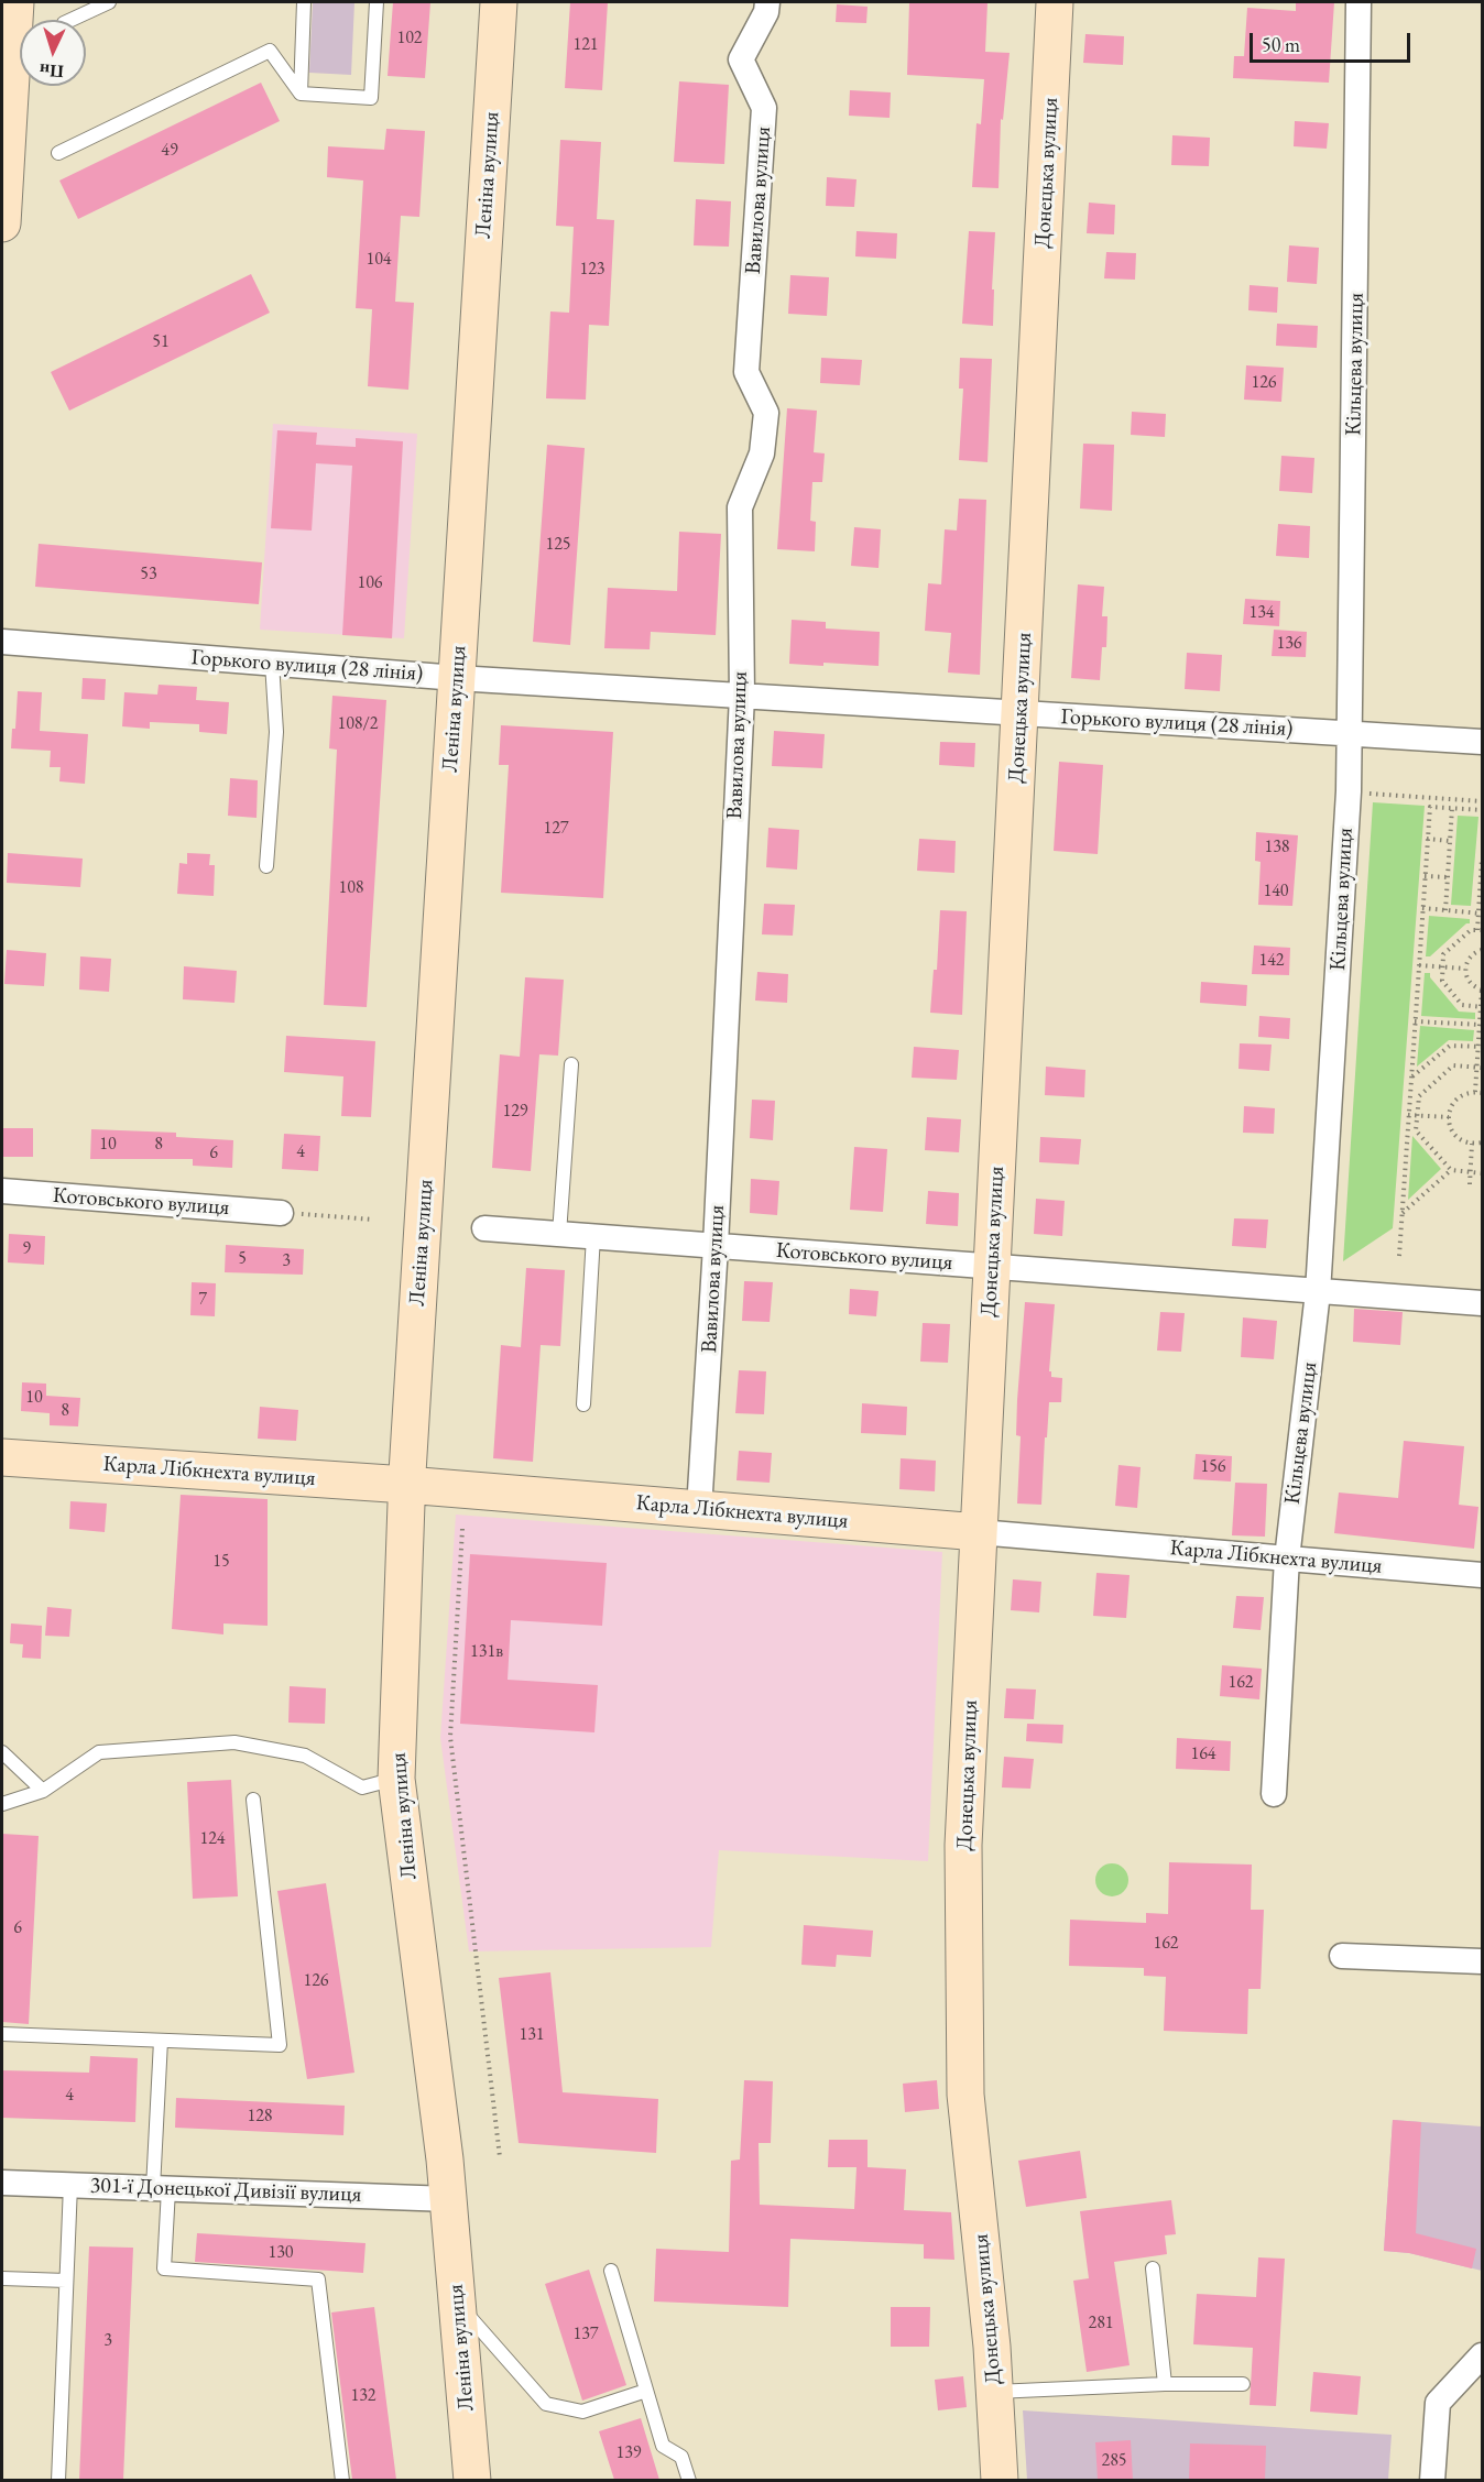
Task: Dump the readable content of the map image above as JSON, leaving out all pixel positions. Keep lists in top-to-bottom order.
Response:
{
  "streets": {
    "street": [
      "Донецька вулиця",
      "Леніна вулиця",
      "Вавилова вулиця",
      "Кільцева вулиця",
      "Горького вулиця (28 лiнiя)",
      "Котовського вулиця",
      "Карла Лібкнехта вулиця",
      "301-ї Донецької Дивізії вулиця"
    ]
  },
  "crossings": [
    ["Донецька вулиця", "Горького вулиця (28 лiнiя)"],
    ["Донецька вулиця", "Котовського вулиця"],
    ["Донецька вулиця", "Карла Лібкнехта вулиця"],
    ["Леніна вулиця", "Горького вулиця (28 лiнiя)"],
    ["Леніна вулиця", "Карла Лібкнехта вулиця"],
    ["Леніна вулиця", "301-ї Донецької Дивізії вулиця"],
    ["Вавилова вулиця", "Горького вулиця (28 лiнiя)"],
    ["Вавилова вулиця", "Котовського вулиця"],
    ["Вавилова вулиця", "Карла Лібкнехта вулиця"],
    ["Кільцева вулиця", "Горького вулиця (28 лiнiя)"],
    ["Кільцева вулиця", "Котовського вулиця"],
    ["Кільцева вулиця", "Карла Лібкнехта вулиця"]
  ],
  "house_numbers": [
    "102",
    "121",
    "49",
    "104",
    "123",
    "51",
    "126",
    "125",
    "53",
    "106",
    "134",
    "136",
    "108/2",
    "127",
    "138",
    "108",
    "140",
    "142",
    "129",
    "10",
    "8",
    "4",
    "6",
    "9",
    "5",
    "3",
    "7",
    "10",
    "8",
    "156",
    "15",
    "131в",
    "162",
    "164",
    "124",
    "6",
    "162",
    "126",
    "131",
    "4",
    "128",
    "130",
    "281",
    "137",
    "3",
    "132",
    "139",
    "285"
  ],
  "scale_bar": "50 m",
  "north": "bottom"
}
